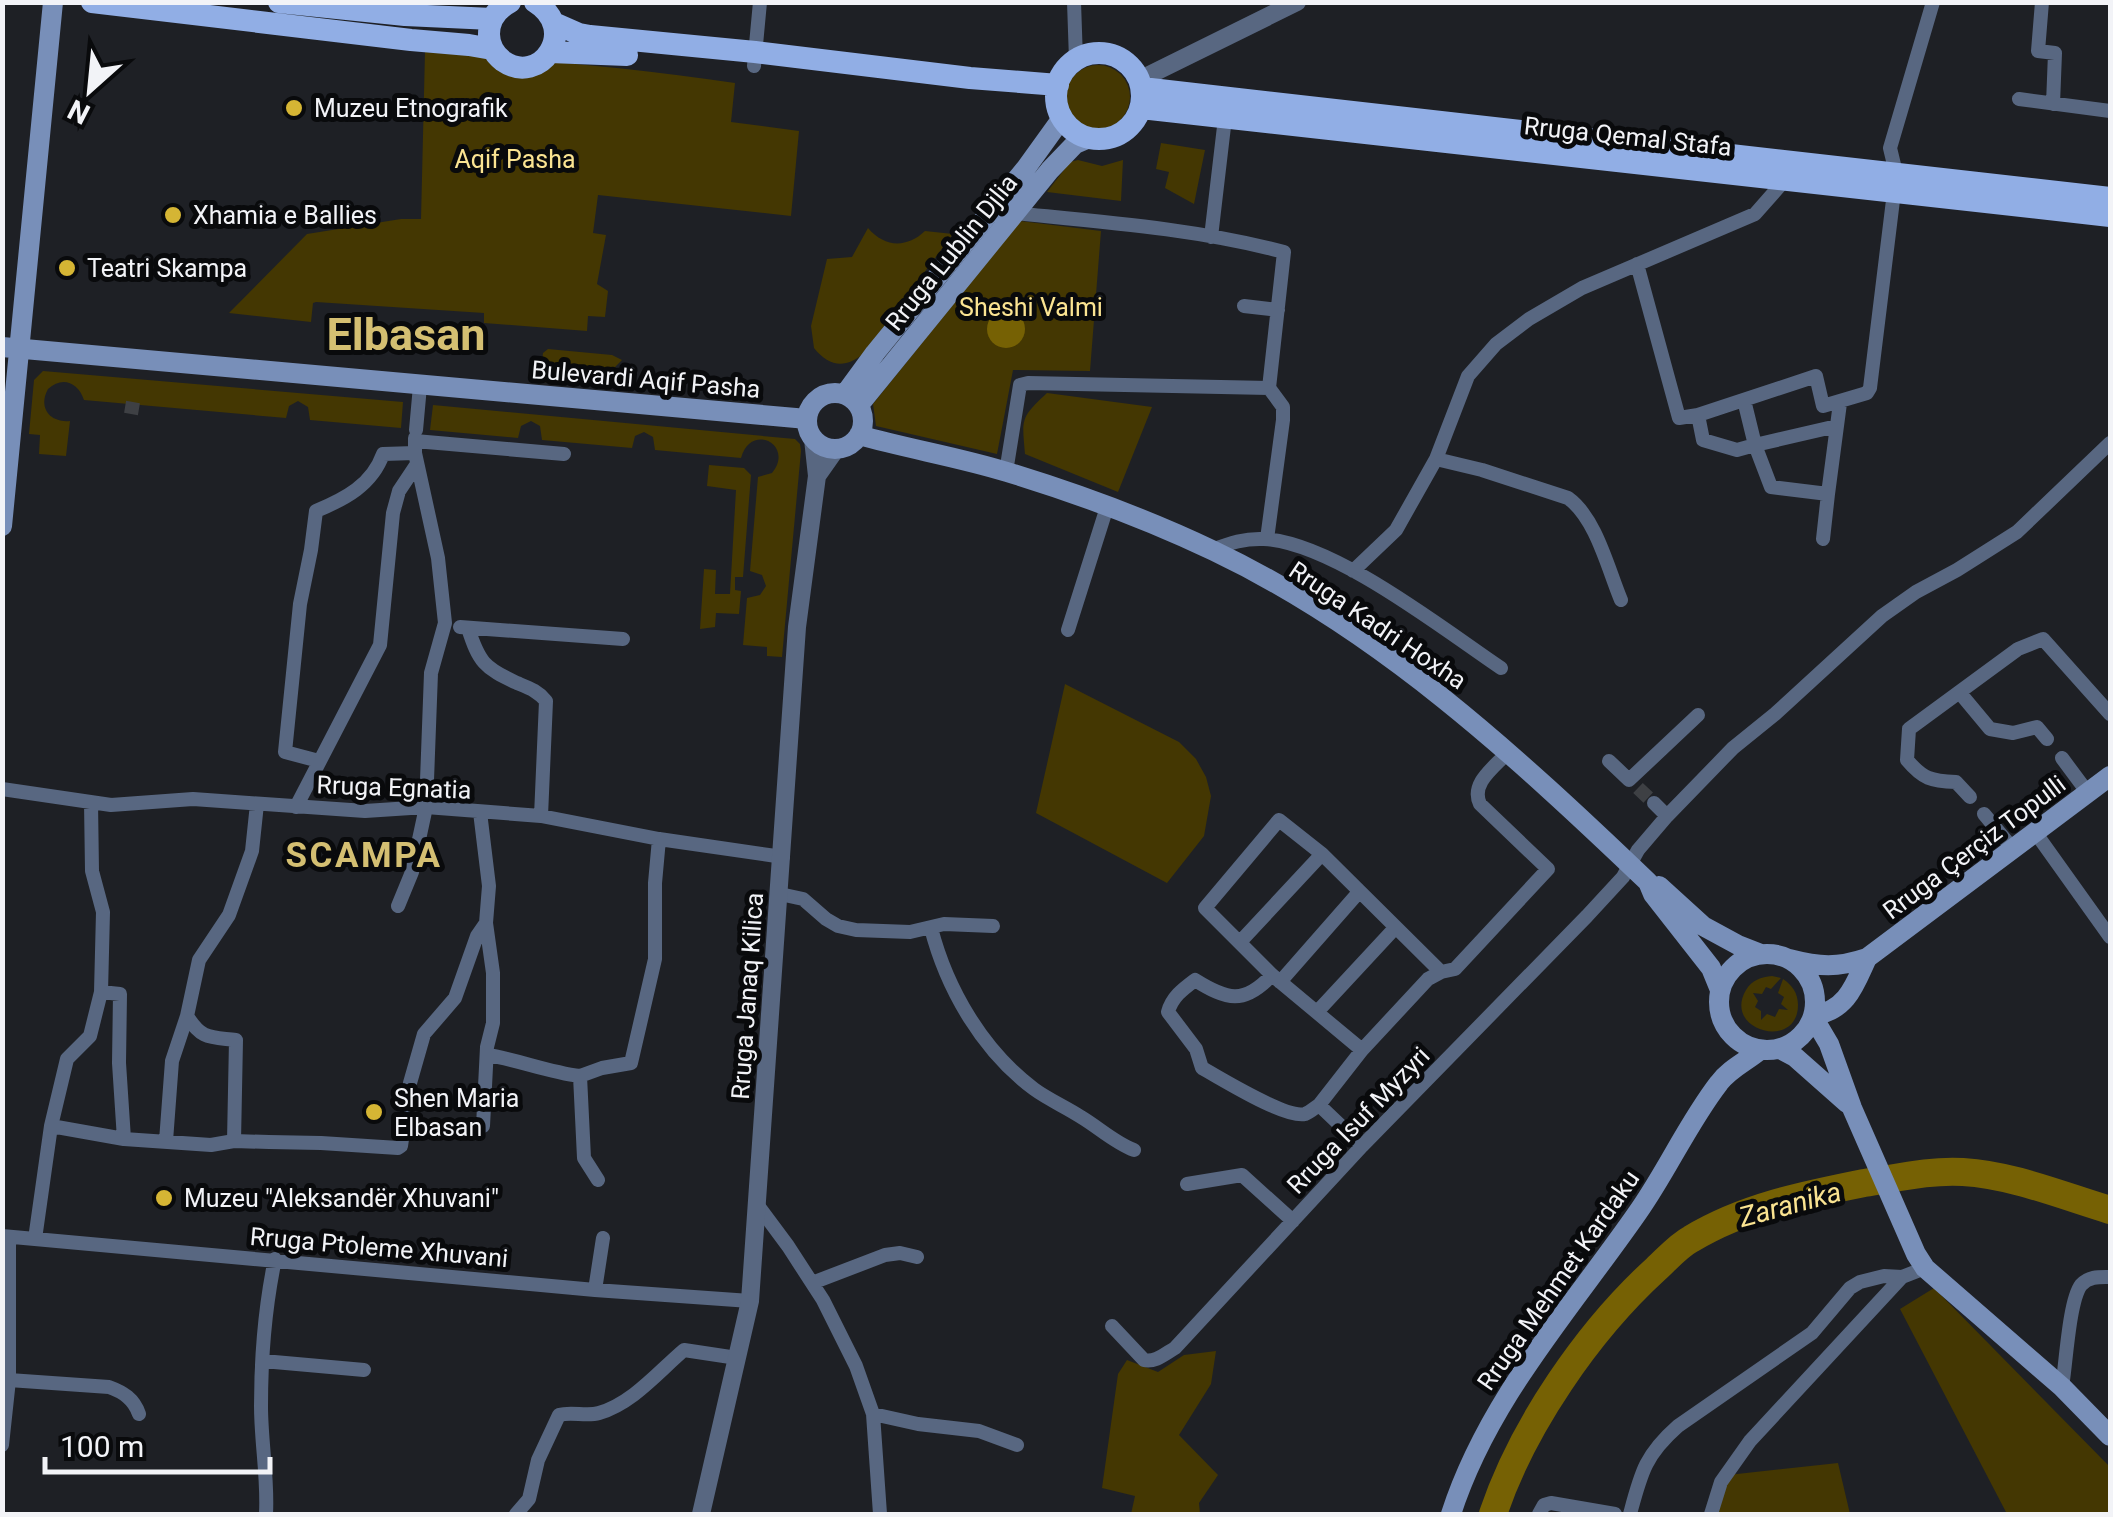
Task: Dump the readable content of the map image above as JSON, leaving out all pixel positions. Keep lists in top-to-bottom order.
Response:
{
  "streets": {
    "main road": [
      "Rruga Qemal Stafa",
      "Rruga Lublin Djlia",
      "Bulevardi Aqif Pasha",
      "Rruga Kadri Hoxha",
      "Rruga Çerçiz Topulli",
      "Rruga Mehmet Kardaku"
    ],
    "street": [
      "Rruga Egnatia",
      "Rruga Janaq Kilica",
      "Rruga Isuf Myzyri",
      "Rruga Ptoleme Xhuvani"
    ]
  },
  "crossings": [
    ["Rruga Qemal Stafa", "Rruga Lublin Djlia"],
    ["Rruga Lublin Djlia", "Bulevardi Aqif Pasha"],
    ["Rruga Lublin Djlia", "Rruga Kadri Hoxha"],
    ["Bulevardi Aqif Pasha", "Rruga Kadri Hoxha"],
    ["Rruga Kadri Hoxha", "Rruga Isuf Myzyri"],
    ["Rruga Kadri Hoxha", "Rruga Mehmet Kardaku"],
    ["Rruga Egnatia", "Rruga Janaq Kilica"],
    ["Rruga Janaq Kilica", "Rruga Ptoleme Xhuvani"]
  ],
  "districts": ["Elbasan", "SCAMPA"],
  "water": ["Zaranika"],
  "parks": ["Aqif Pasha", "Sheshi Valmi"],
  "places": [
    "Muzeu Etnografik",
    "Xhamia e Ballies",
    "Teatri Skampa",
    "Shen Maria Elbasan",
    "Muzeu \"Aleksandër Xhuvani\""
  ],
  "scale_bar": "100 m",
  "north": "bottom left"
}
